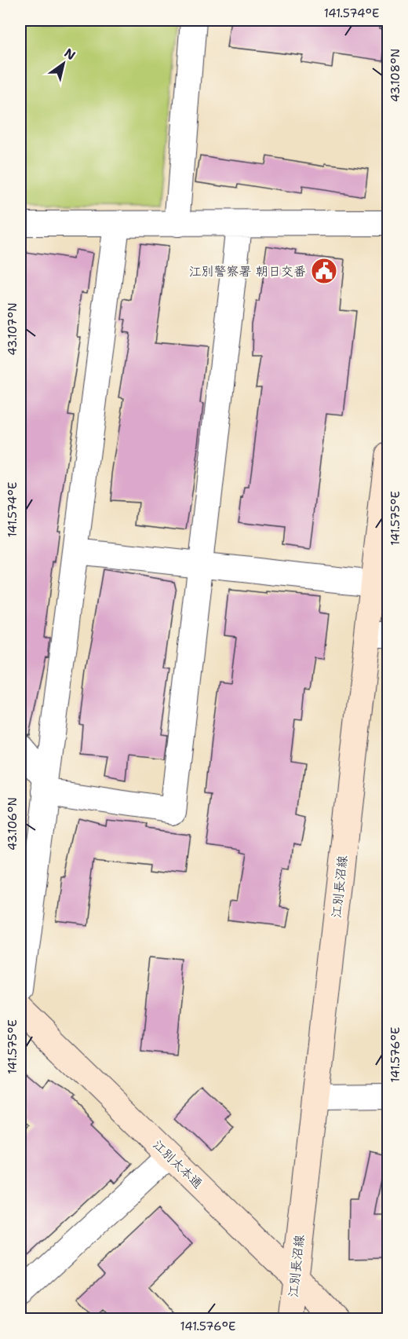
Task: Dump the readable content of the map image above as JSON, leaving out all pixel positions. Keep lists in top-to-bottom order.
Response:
{
  "streets": {
    "main road": ["江別長沼線", "江別太本通"]
  },
  "crossings": [
    ["江別長沼線", "江別太本通"]
  ],
  "places": {
    "public building": ["江別警察署 朝日交番"]
  },
  "north": "top right",
  "coordinates": [
    "141.574°E",
    "43.108°N",
    "43.107°N",
    "141.575°E",
    "43.106°N",
    "141.576°E"
  ]
}
